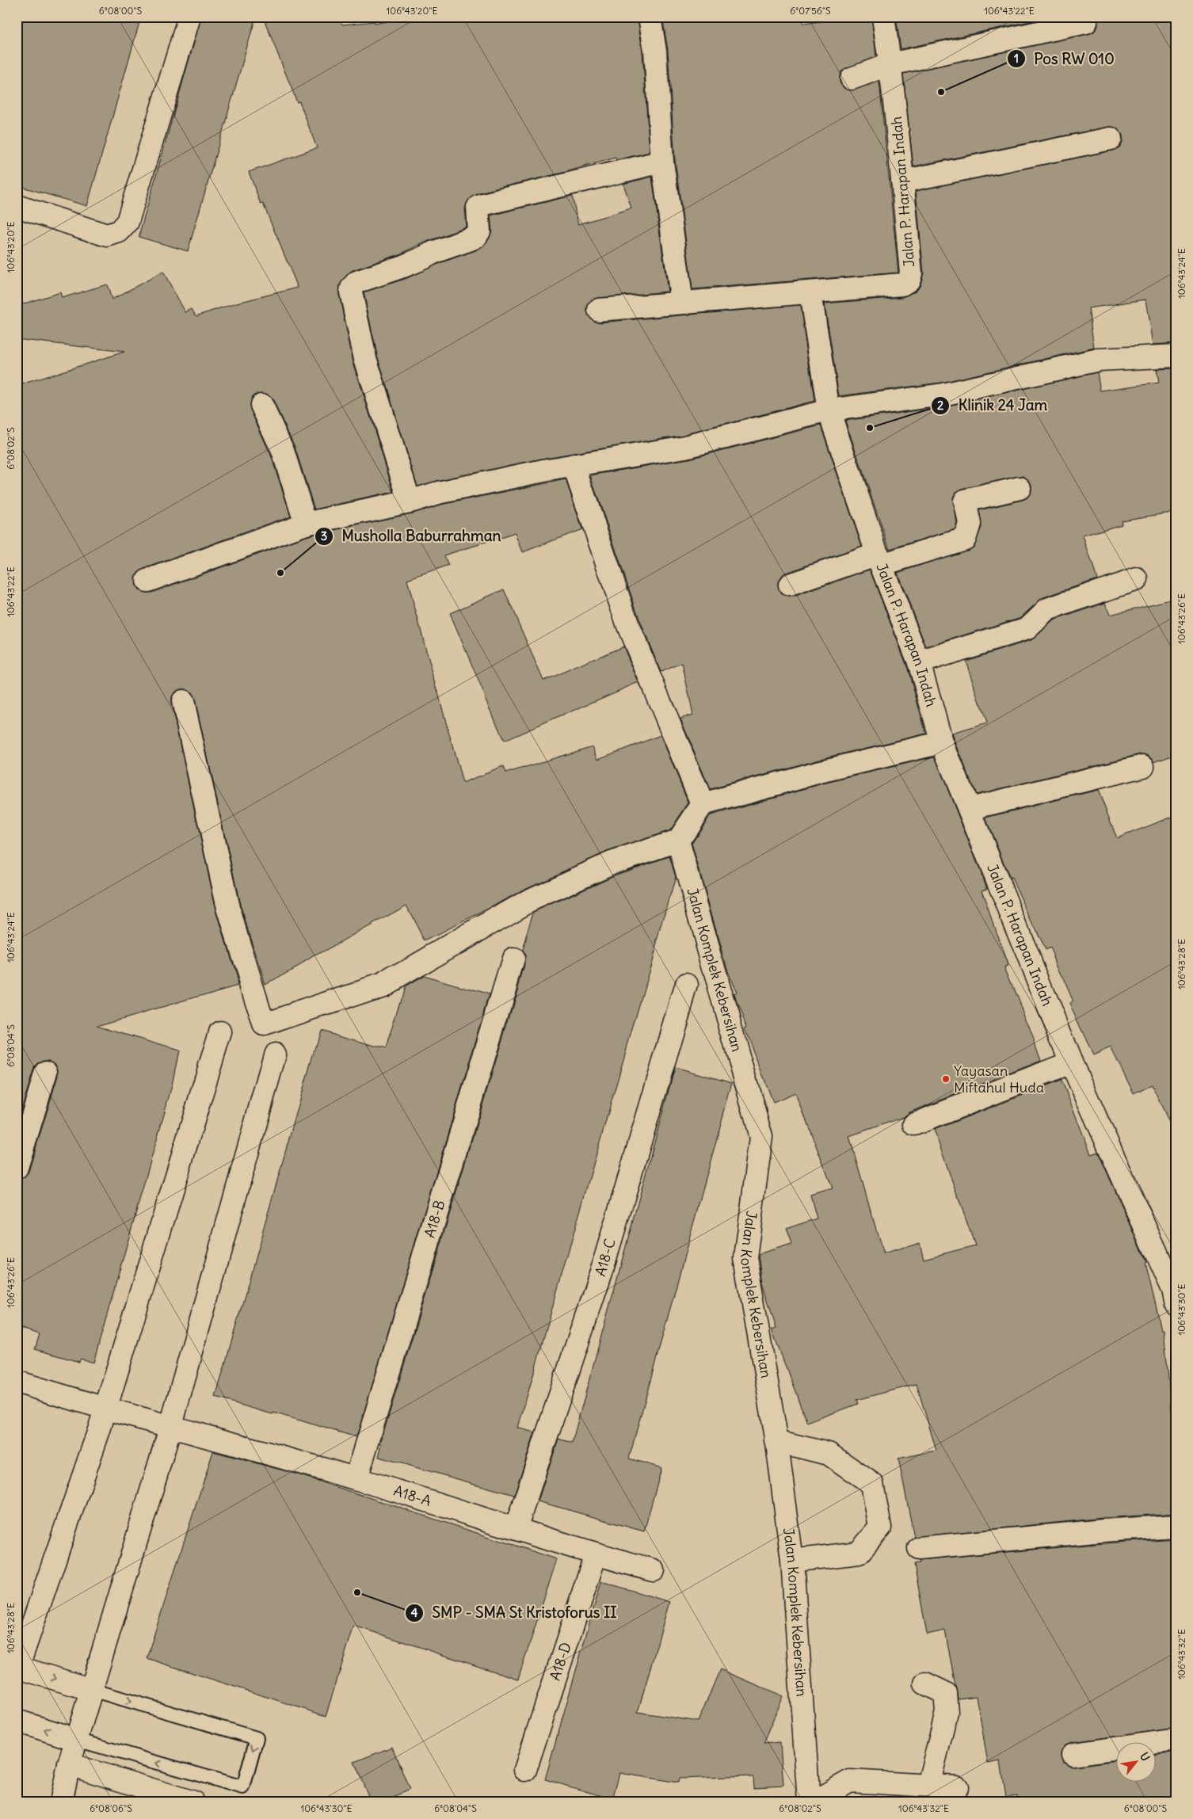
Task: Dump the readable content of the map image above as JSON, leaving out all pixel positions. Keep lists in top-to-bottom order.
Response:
{
  "streets": {
    "street": [
      "Jalan P. Harapan Indah",
      "Jalan Komplek Kebersihan",
      "A18-B",
      "A18-C",
      "A18-A",
      "A18-D"
    ]
  },
  "crossings": [
    ["A18-B", "A18-A"],
    ["A18-C", "A18-A"],
    ["A18-A", "A18-D"]
  ],
  "places": [
    "Pos RW 010",
    "Klinik 24 Jam",
    "Musholla Baburrahman",
    "Yayasan Miftahul Huda",
    "SMP - SMA St Kristoforus II"
  ],
  "north": "top right",
  "coordinates": [
    "6°08'00\"S",
    "106°43'20\"E",
    "6°07'56\"S",
    "106°43'22\"E",
    "106°43'24\"E",
    "6°08'02\"S",
    "106°43'26\"E",
    "106°43'28\"E",
    "6°08'04\"S",
    "106°43'30\"E",
    "106°43'32\"E",
    "6°08'06\"S"
  ]
}
